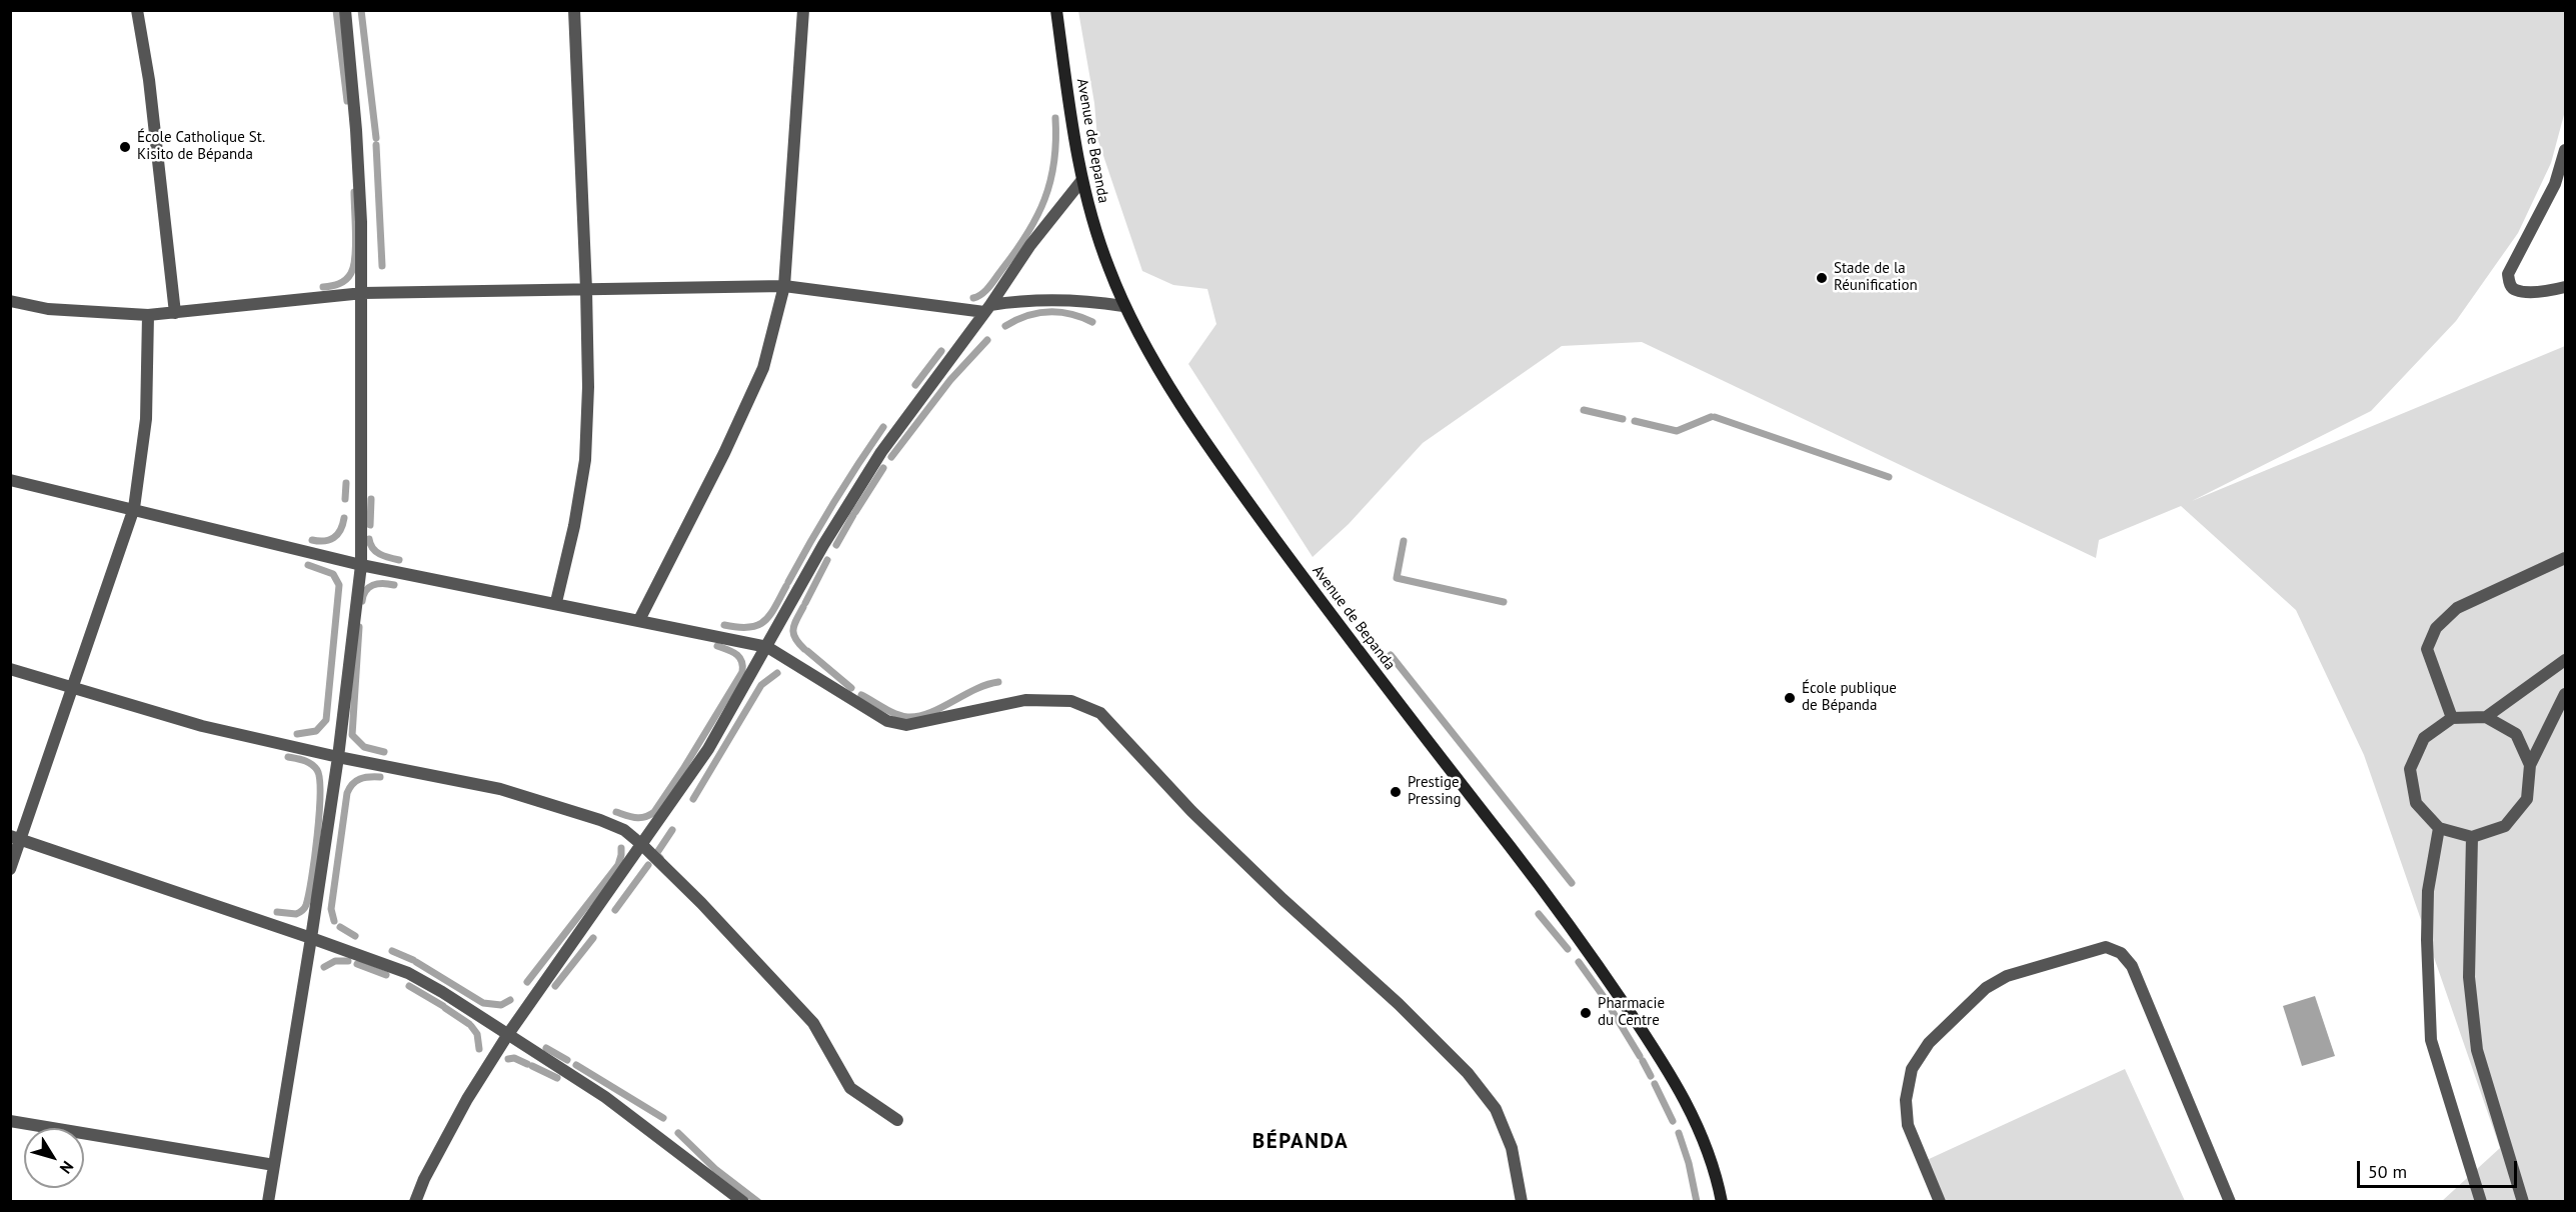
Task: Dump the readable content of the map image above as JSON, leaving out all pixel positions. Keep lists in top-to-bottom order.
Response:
{
  "streets": {
    "main road": ["Avenue de Bepanda"]
  },
  "districts": ["BÉPANDA"],
  "places": [
    "École Catholique St. Kisito de Bépanda",
    "Stade de la Réunification",
    "École publique de Bépanda",
    "Prestige Pressing",
    "Pharmacie du Centre"
  ],
  "scale_bar": "50 m",
  "north": "bottom right"
}
